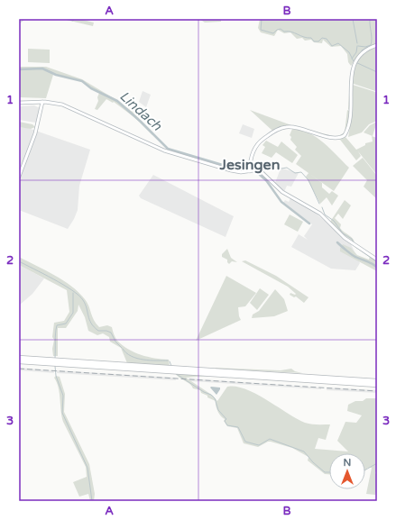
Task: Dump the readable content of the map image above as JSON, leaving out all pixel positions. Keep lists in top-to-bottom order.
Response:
{
  "districts": ["Jesingen"],
  "water": ["Lindach"],
  "north": "top",
  "grid": {
    "columns": ["A", "B"],
    "rows": ["1", "2", "3"]
  }
}
